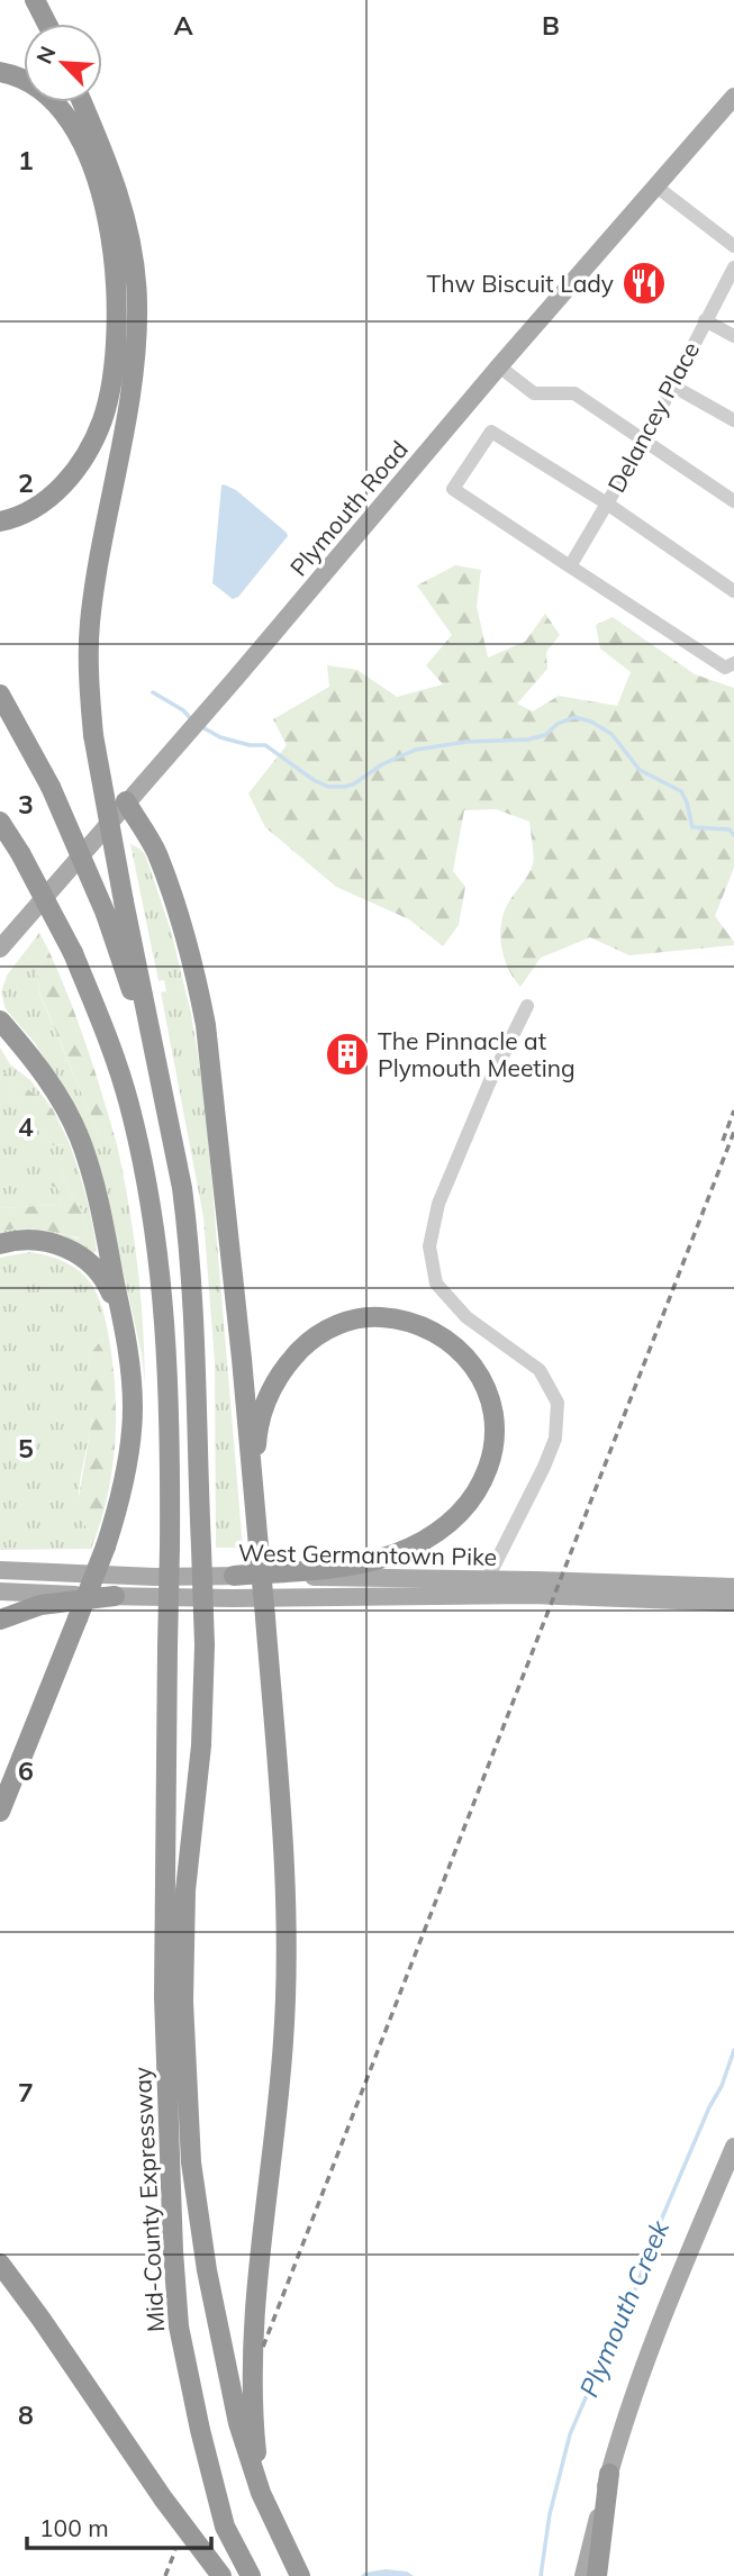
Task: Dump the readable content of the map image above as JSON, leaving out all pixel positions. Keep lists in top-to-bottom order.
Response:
{
  "streets": {
    "highway": ["Mid-County Expressway"],
    "main road": ["Plymouth Road", "West Germantown Pike"],
    "street": ["Delancey Place"]
  },
  "water": ["Plymouth Creek"],
  "places": {
    "restaurant": ["Thw Biscuit Lady"],
    "building": ["The Pinnacle at Plymouth Meeting"]
  },
  "scale_bar": "100 m",
  "north": "top left",
  "grid": {
    "columns": ["A", "B"],
    "rows": [
      "1",
      "2",
      "3",
      "4",
      "5",
      "6",
      "7",
      "8"
    ]
  }
}
